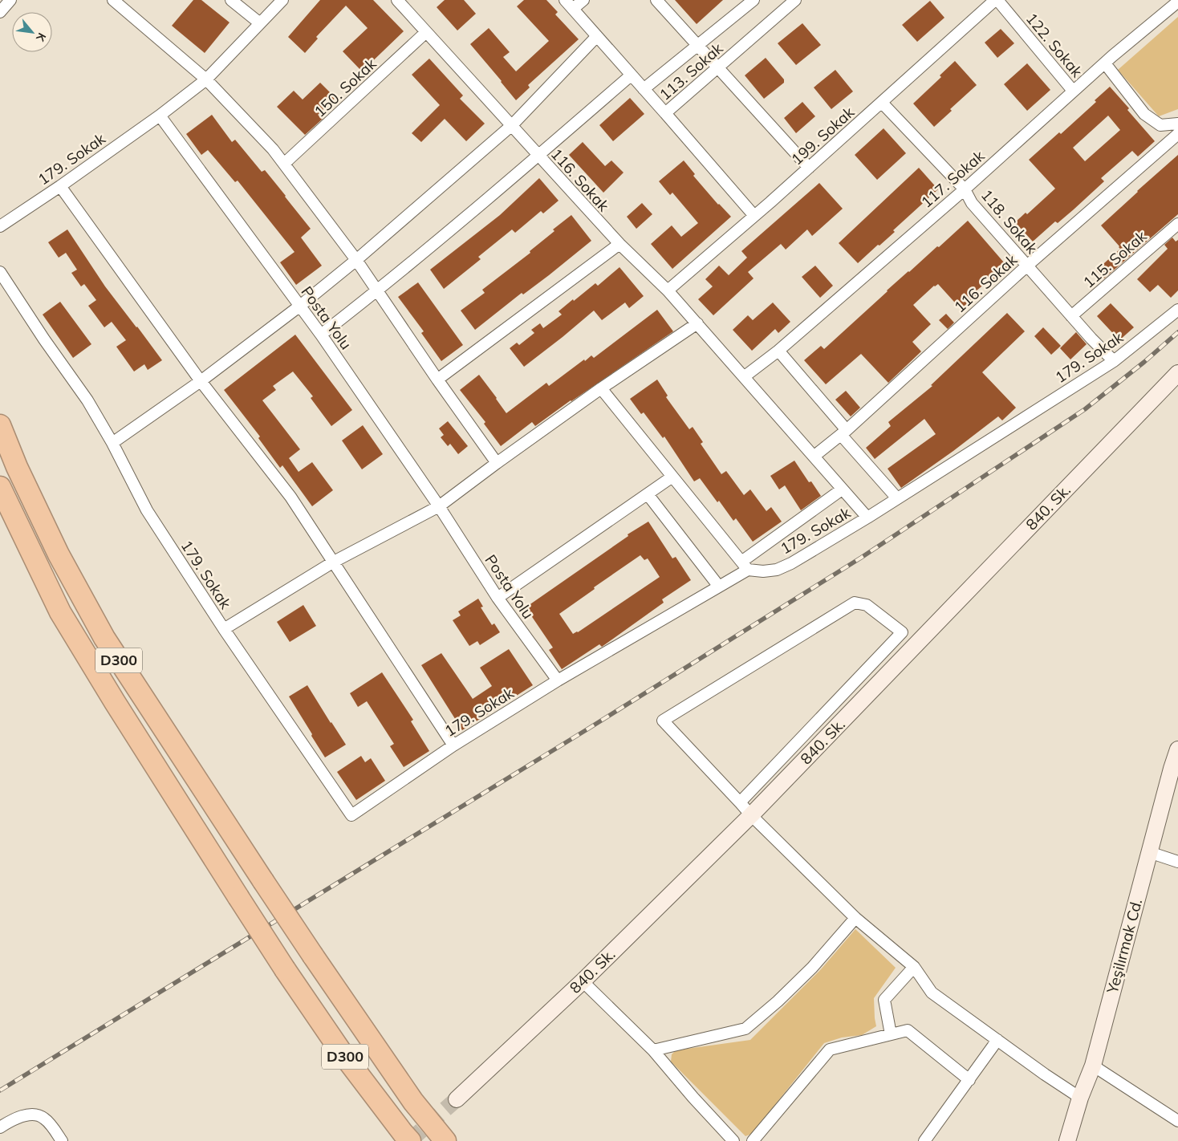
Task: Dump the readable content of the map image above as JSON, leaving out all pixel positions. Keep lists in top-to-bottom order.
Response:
{
  "streets": {
    "highway": ["D300"],
    "street": [
      "122. Sokak",
      "113. Sokak",
      "150. Sokak",
      "199. Sokak",
      "179. Sokak",
      "117. Sokak",
      "116. Sokak",
      "118. Sokak",
      "115. Sokak",
      "Posta Yolu",
      "840. Sk.",
      "Yeşilırmak Cd."
    ]
  },
  "crossings": [
    ["122. Sokak", "199. Sokak"],
    ["122. Sokak", "117. Sokak"],
    ["150. Sokak", "116. Sokak"],
    ["199. Sokak", "116. Sokak"],
    ["199. Sokak", "118. Sokak"],
    ["179. Sokak", "116. Sokak"],
    ["179. Sokak", "118. Sokak"],
    ["179. Sokak", "Posta Yolu"],
    ["117. Sokak", "116. Sokak"],
    ["117. Sokak", "118. Sokak"],
    ["116. Sokak", "118. Sokak"],
    ["118. Sokak", "115. Sokak"]
  ],
  "north": "bottom right"
}
